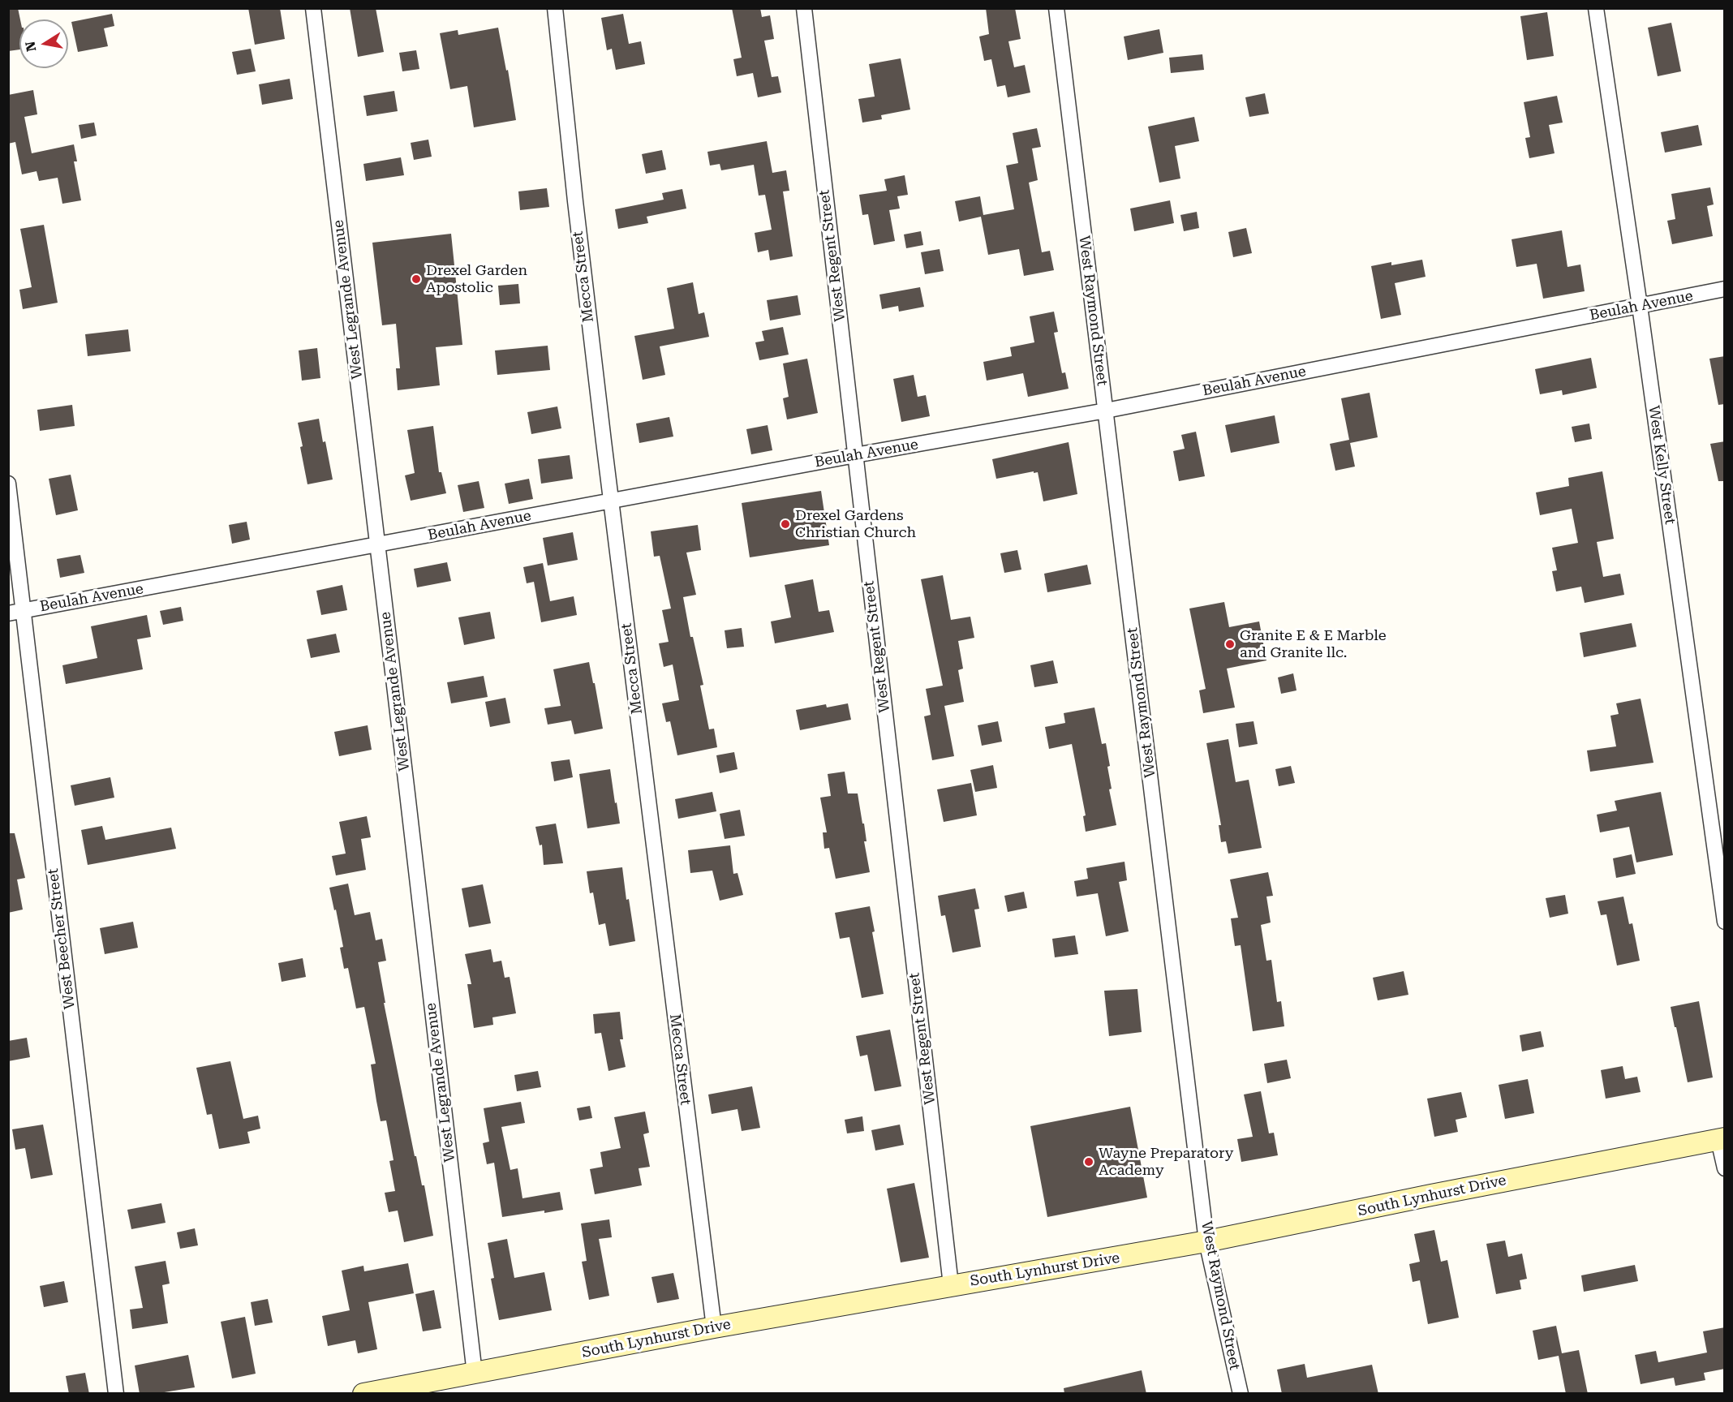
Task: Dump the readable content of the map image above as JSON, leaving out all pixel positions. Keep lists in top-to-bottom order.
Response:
{
  "streets": {
    "main road": ["South Lynhurst Drive"],
    "street": [
      "West Regent Street",
      "Mecca Street",
      "West Legrande Avenue",
      "Beulah Avenue",
      "West Raymond Street",
      "West Kelly Street",
      "West Beecher Street"
    ]
  },
  "crossings": [
    ["West Regent Street", "Beulah Avenue"],
    ["West Regent Street", "South Lynhurst Drive"],
    ["Mecca Street", "Beulah Avenue"],
    ["Mecca Street", "South Lynhurst Drive"],
    ["West Legrande Avenue", "Beulah Avenue"],
    ["West Legrande Avenue", "South Lynhurst Drive"],
    ["Beulah Avenue", "West Raymond Street"],
    ["Beulah Avenue", "West Kelly Street"],
    ["Beulah Avenue", "West Beecher Street"],
    ["West Raymond Street", "South Lynhurst Drive"]
  ],
  "places": [
    "Drexel Garden Apostolic",
    "Drexel Gardens Christian Church",
    "Granite E & E Marble and Granite llc.",
    "Wayne Preparatory Academy"
  ],
  "north": "left"
}
